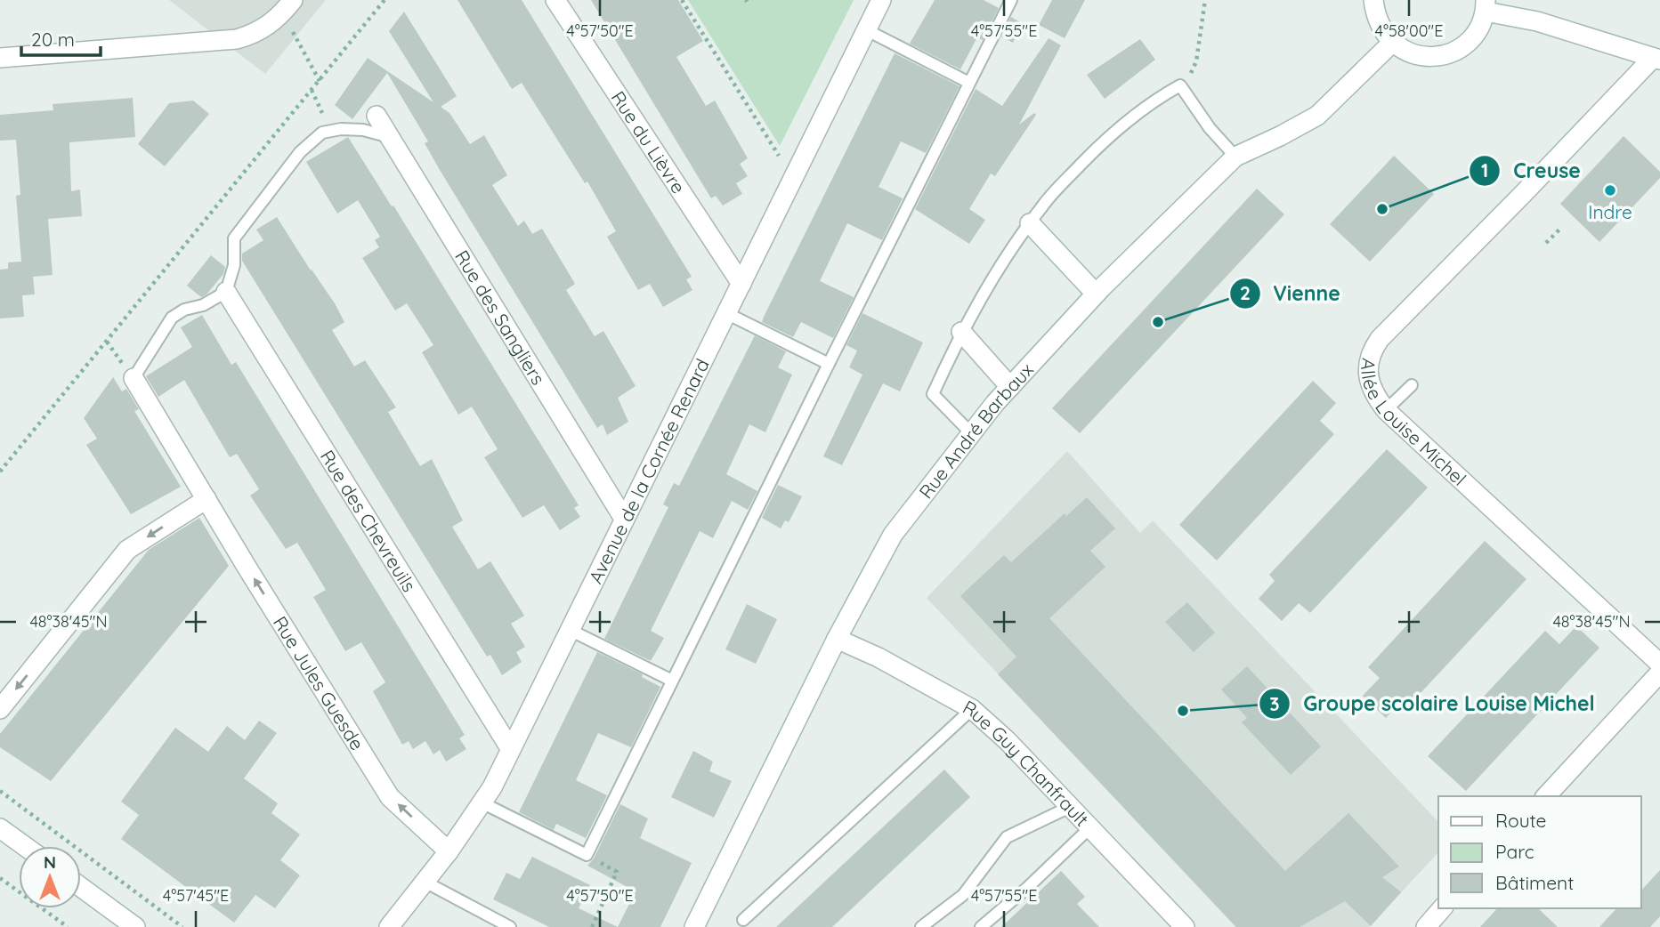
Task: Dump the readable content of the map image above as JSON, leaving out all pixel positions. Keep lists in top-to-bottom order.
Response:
{
  "streets": {
    "street": [
      "Rue du Lièvre",
      "Rue des Sangliers",
      "Allée Louise Michel",
      "Rue André Barbaux",
      "Avenue de la Cornée Renard",
      "Rue des Chevreuils",
      "Rue Jules Guesde",
      "Rue Guy Chanfrault"
    ]
  },
  "crossings": [
    ["Rue du Lièvre", "Avenue de la Cornée Renard"],
    ["Rue des Sangliers", "Avenue de la Cornée Renard"],
    ["Rue André Barbaux", "Rue Guy Chanfrault"],
    ["Avenue de la Cornée Renard", "Rue des Chevreuils"],
    ["Avenue de la Cornée Renard", "Rue Jules Guesde"]
  ],
  "one_way": ["Rue Jules Guesde"],
  "places": [
    "Indre",
    "Creuse",
    "Vienne",
    "Groupe scolaire Louise Michel"
  ],
  "legend": ["Route", "Parc", "Bâtiment"],
  "scale_bar": "20 m",
  "north": "top",
  "coordinates": [
    "4°57'50\"E",
    "4°57'55\"E",
    "4°58'00\"E",
    "48°38'45\"N",
    "4°57'45\"E"
  ]
}
